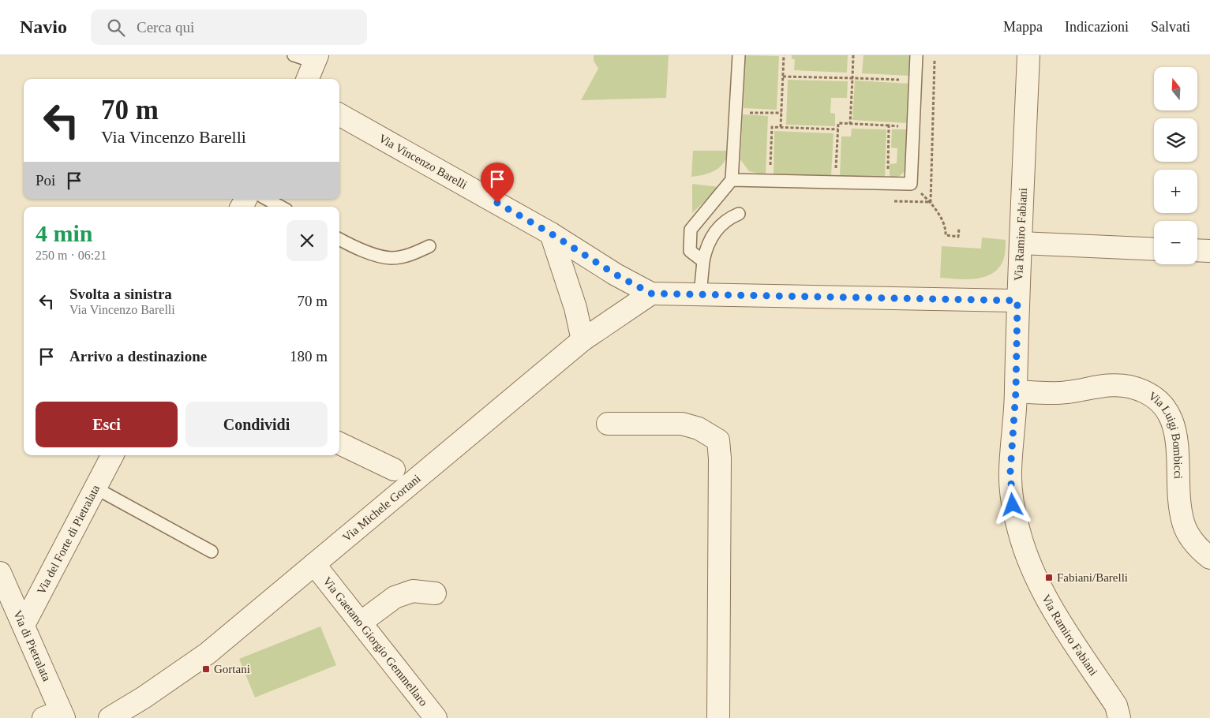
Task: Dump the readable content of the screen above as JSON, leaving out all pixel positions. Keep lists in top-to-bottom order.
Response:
{
  "streets": {
    "street": [
      "Via Vincenzo Barelli",
      "Via Ramiro Fabiani",
      "Via Luigi Bombicci",
      "Via Michele Gortani",
      "Via del Forte di Pietralata",
      "Via Gaetano Giorgio Gemmellaro",
      "Via di Pietralata"
    ]
  },
  "crossings": [
    ["Via Vincenzo Barelli", "Via Ramiro Fabiani"],
    ["Via Vincenzo Barelli", "Via Michele Gortani"],
    ["Via Ramiro Fabiani", "Via Luigi Bombicci"],
    ["Via Michele Gortani", "Via Gaetano Giorgio Gemmellaro"],
    ["Via del Forte di Pietralata", "Via di Pietralata"]
  ],
  "places": {
    "transit": ["Fabiani/Barelli", "Gortani"]
  },
  "north": "top",
  "page": {
    "header": "Navio",
    "search": "Cerca qui",
    "nav": ["Mappa", "Indicazioni", "Salvati"],
    "map_buttons": ["+", "−"],
    "turn": ["70 m", "Via Vincenzo Barelli"],
    "then": "Poi",
    "heading": ["4 min", "250 m · 06:21"],
    "list": [
      {
        "name": "Svolta a sinistra",
        "note": "Via Vincenzo Barelli",
        "value": "70 m"
      },
      {
        "name": "Arrivo a destinazione",
        "value": "180 m"
      }
    ],
    "buttons": ["Esci", "Condividi"]
  }
}
